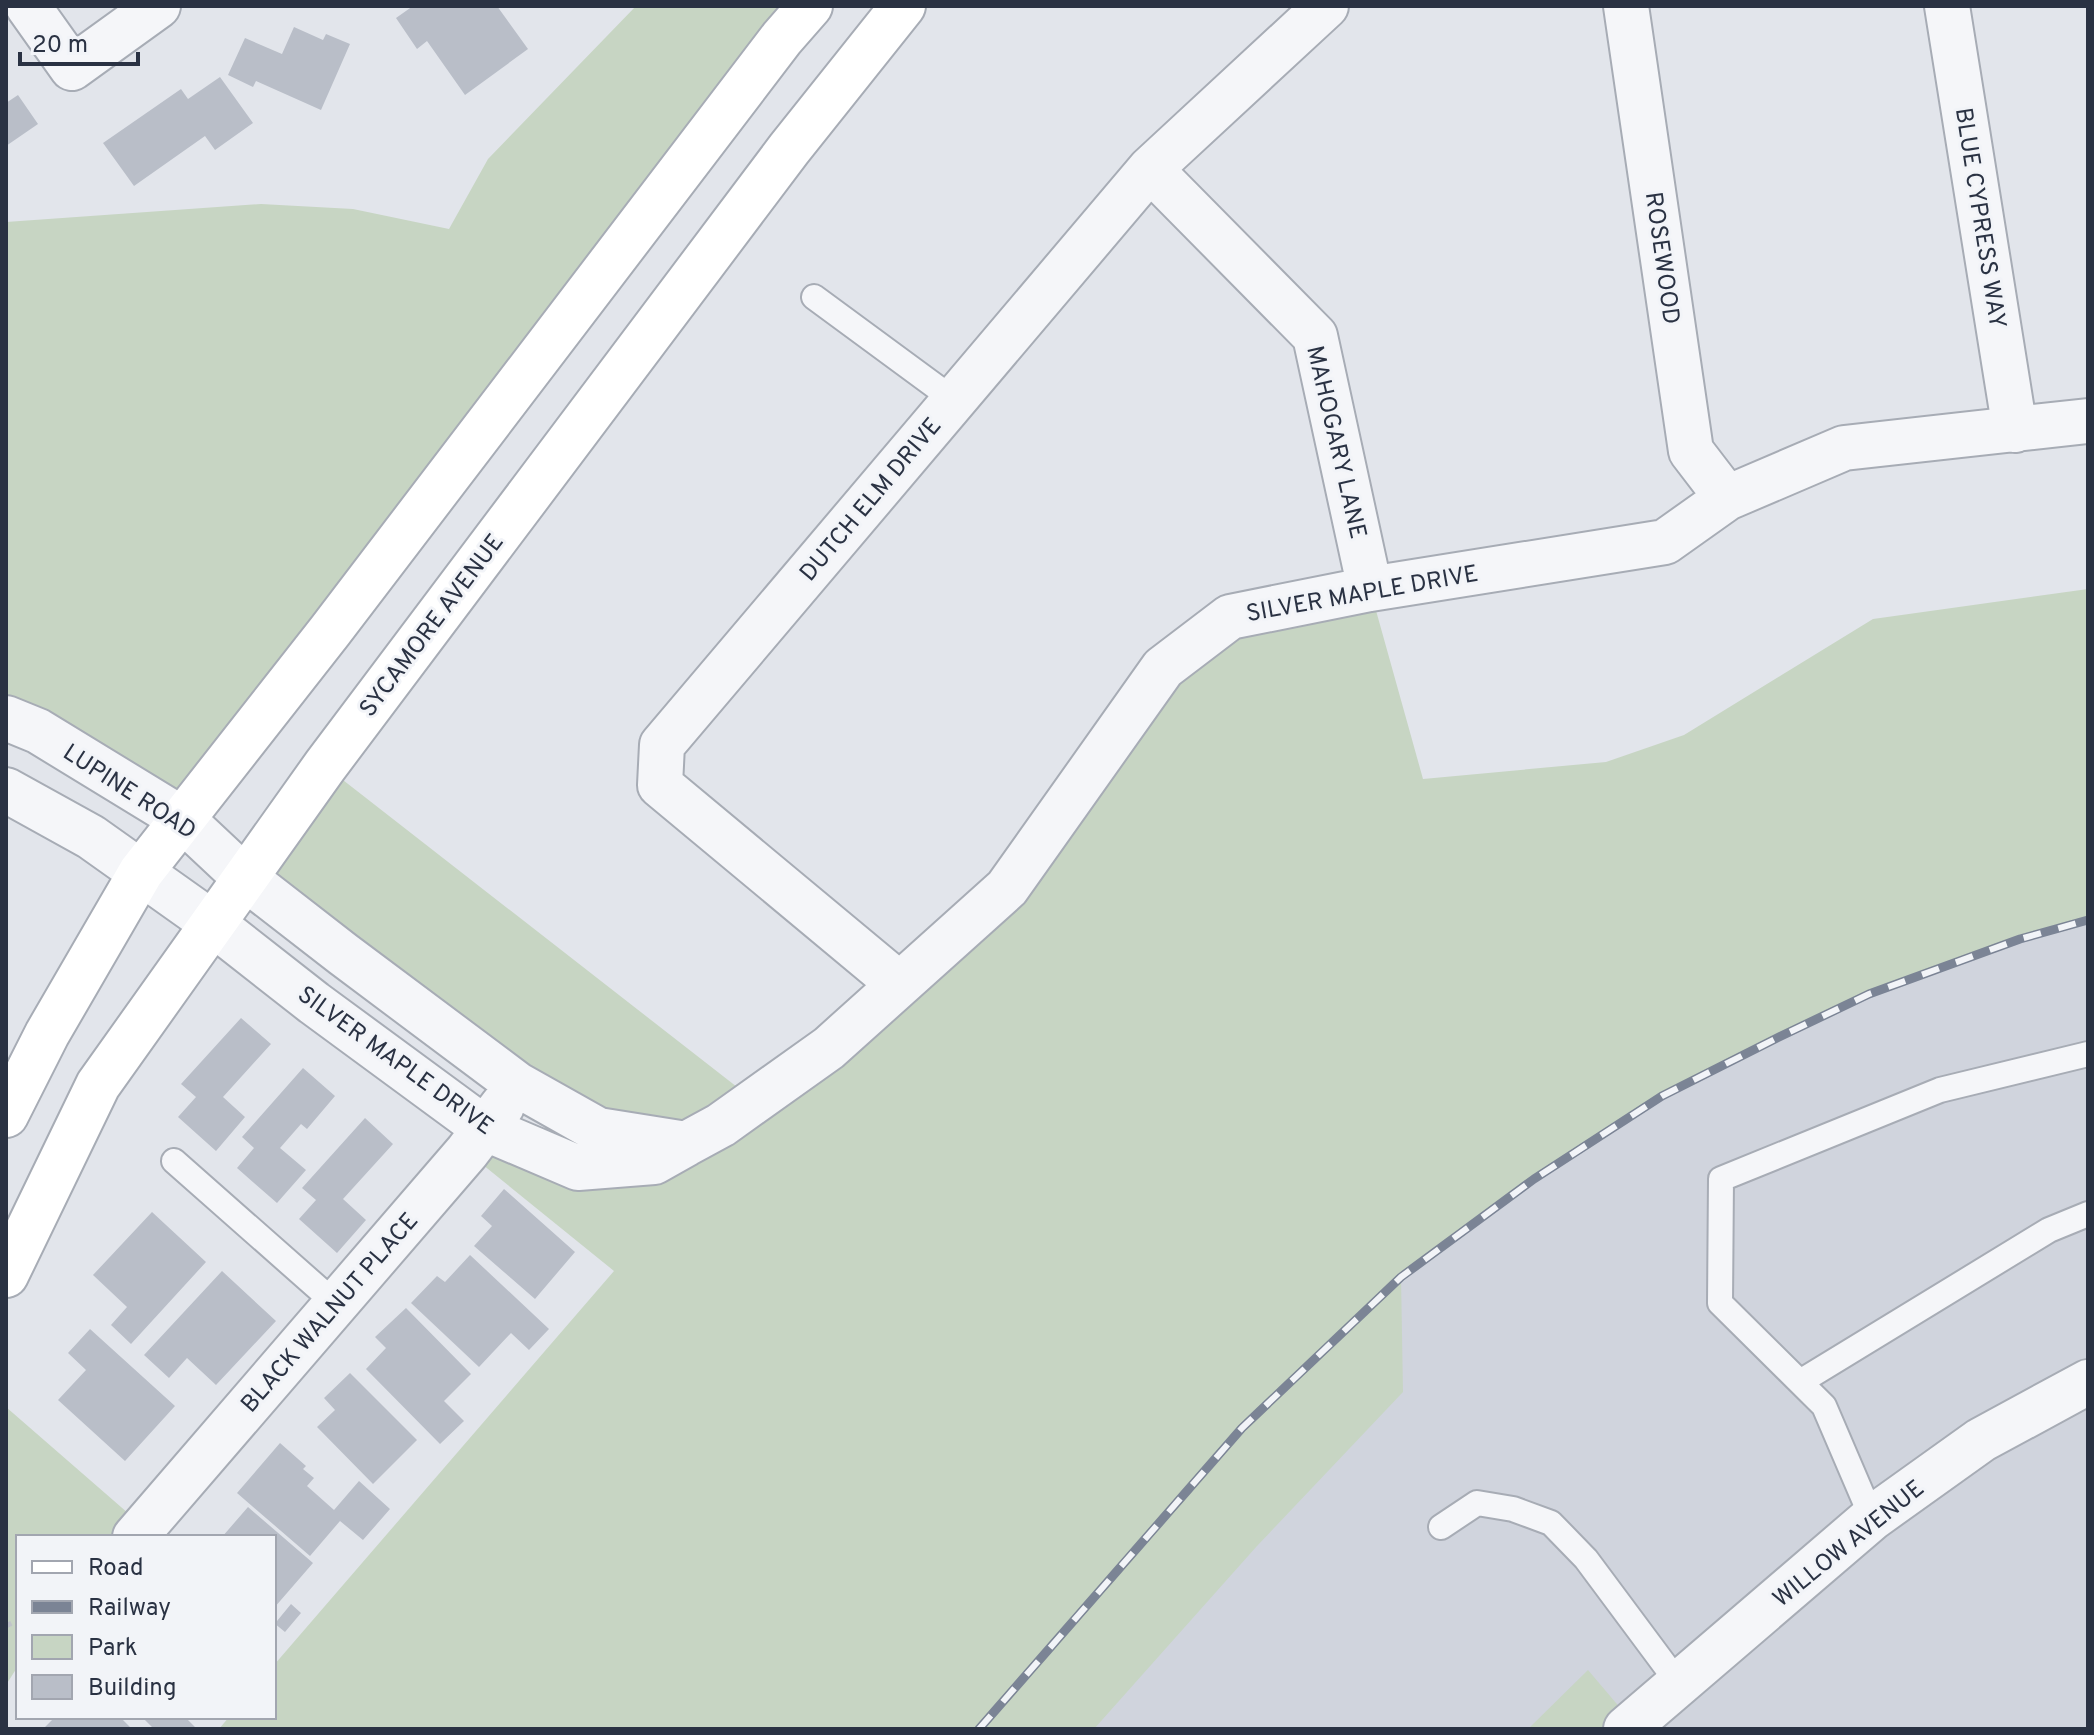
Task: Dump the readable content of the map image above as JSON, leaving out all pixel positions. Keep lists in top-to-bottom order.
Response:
{
  "streets": {
    "main road": ["SYCAMORE AVENUE"],
    "street": [
      "BLUE CYPRESS WAY",
      "ROSEWOOD",
      "MAHOGARY LANE",
      "DUTCH ELM DRIVE",
      "SILVER MAPLE DRIVE",
      "LUPINE ROAD",
      "BLACK WALNUT PLACE",
      "WILLOW AVENUE"
    ]
  },
  "crossings": [
    ["BLUE CYPRESS WAY", "SILVER MAPLE DRIVE"],
    ["ROSEWOOD", "SILVER MAPLE DRIVE"],
    ["MAHOGARY LANE", "DUTCH ELM DRIVE"],
    ["MAHOGARY LANE", "SILVER MAPLE DRIVE"],
    ["DUTCH ELM DRIVE", "SILVER MAPLE DRIVE"],
    ["SILVER MAPLE DRIVE", "SYCAMORE AVENUE"],
    ["SILVER MAPLE DRIVE", "BLACK WALNUT PLACE"],
    ["SYCAMORE AVENUE", "LUPINE ROAD"]
  ],
  "legend": [
    "Road",
    "Railway",
    "Park",
    "Building"
  ],
  "scale_bar": "20 m"
}
